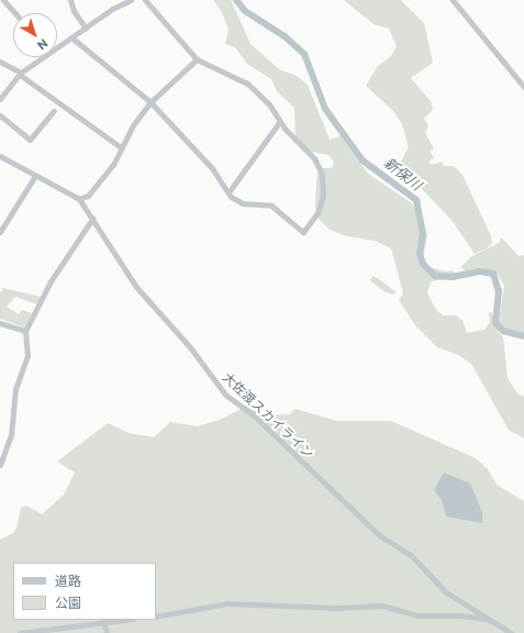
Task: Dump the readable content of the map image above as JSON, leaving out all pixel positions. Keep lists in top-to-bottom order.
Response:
{
  "streets": {
    "street": ["大佐渡スカイライン"]
  },
  "water": ["新保川"],
  "legend": ["道路", "公園"],
  "north": "bottom right"
}
